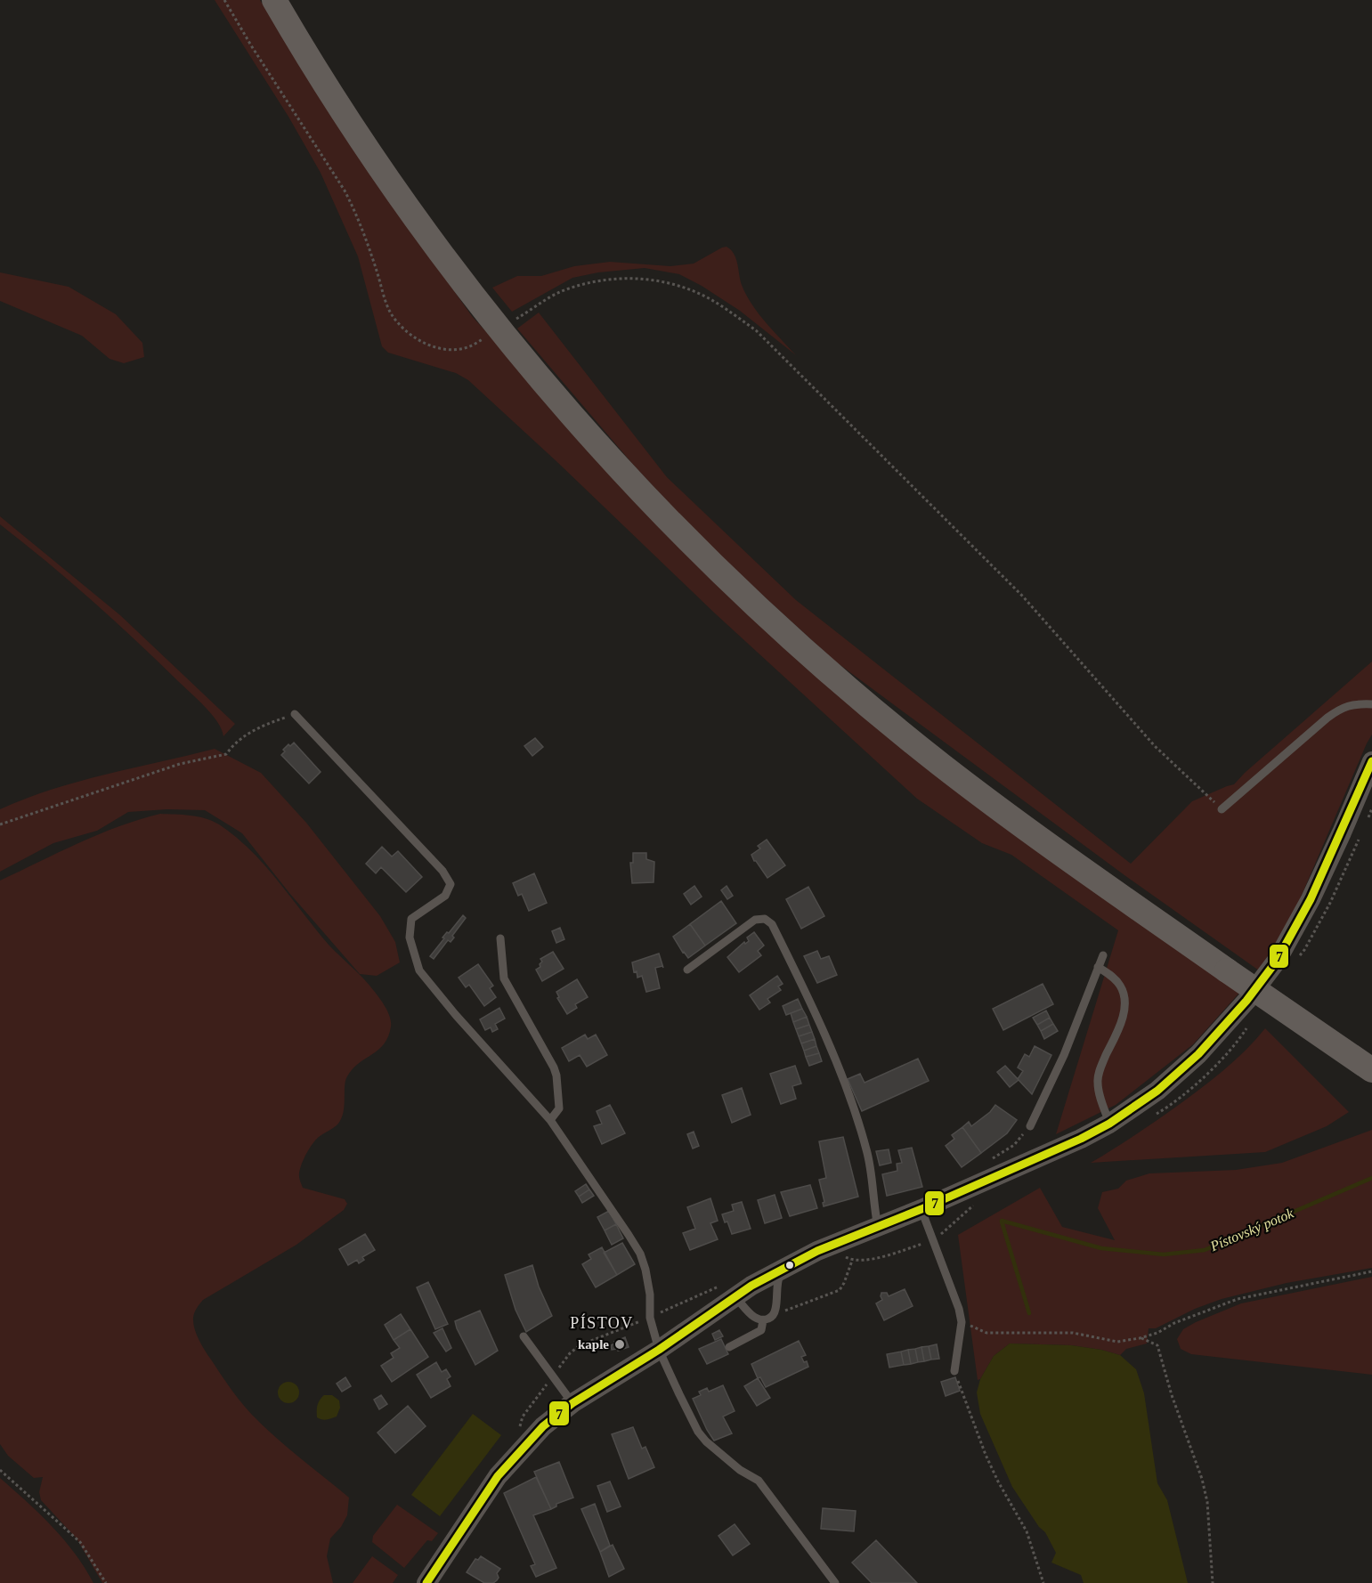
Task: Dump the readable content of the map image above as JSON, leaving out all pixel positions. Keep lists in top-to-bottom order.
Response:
{
  "districts": ["PÍSTOV"],
  "water": ["Pístovský potok"],
  "places": ["kaple"],
  "lines": ["transit line 7"]
}
